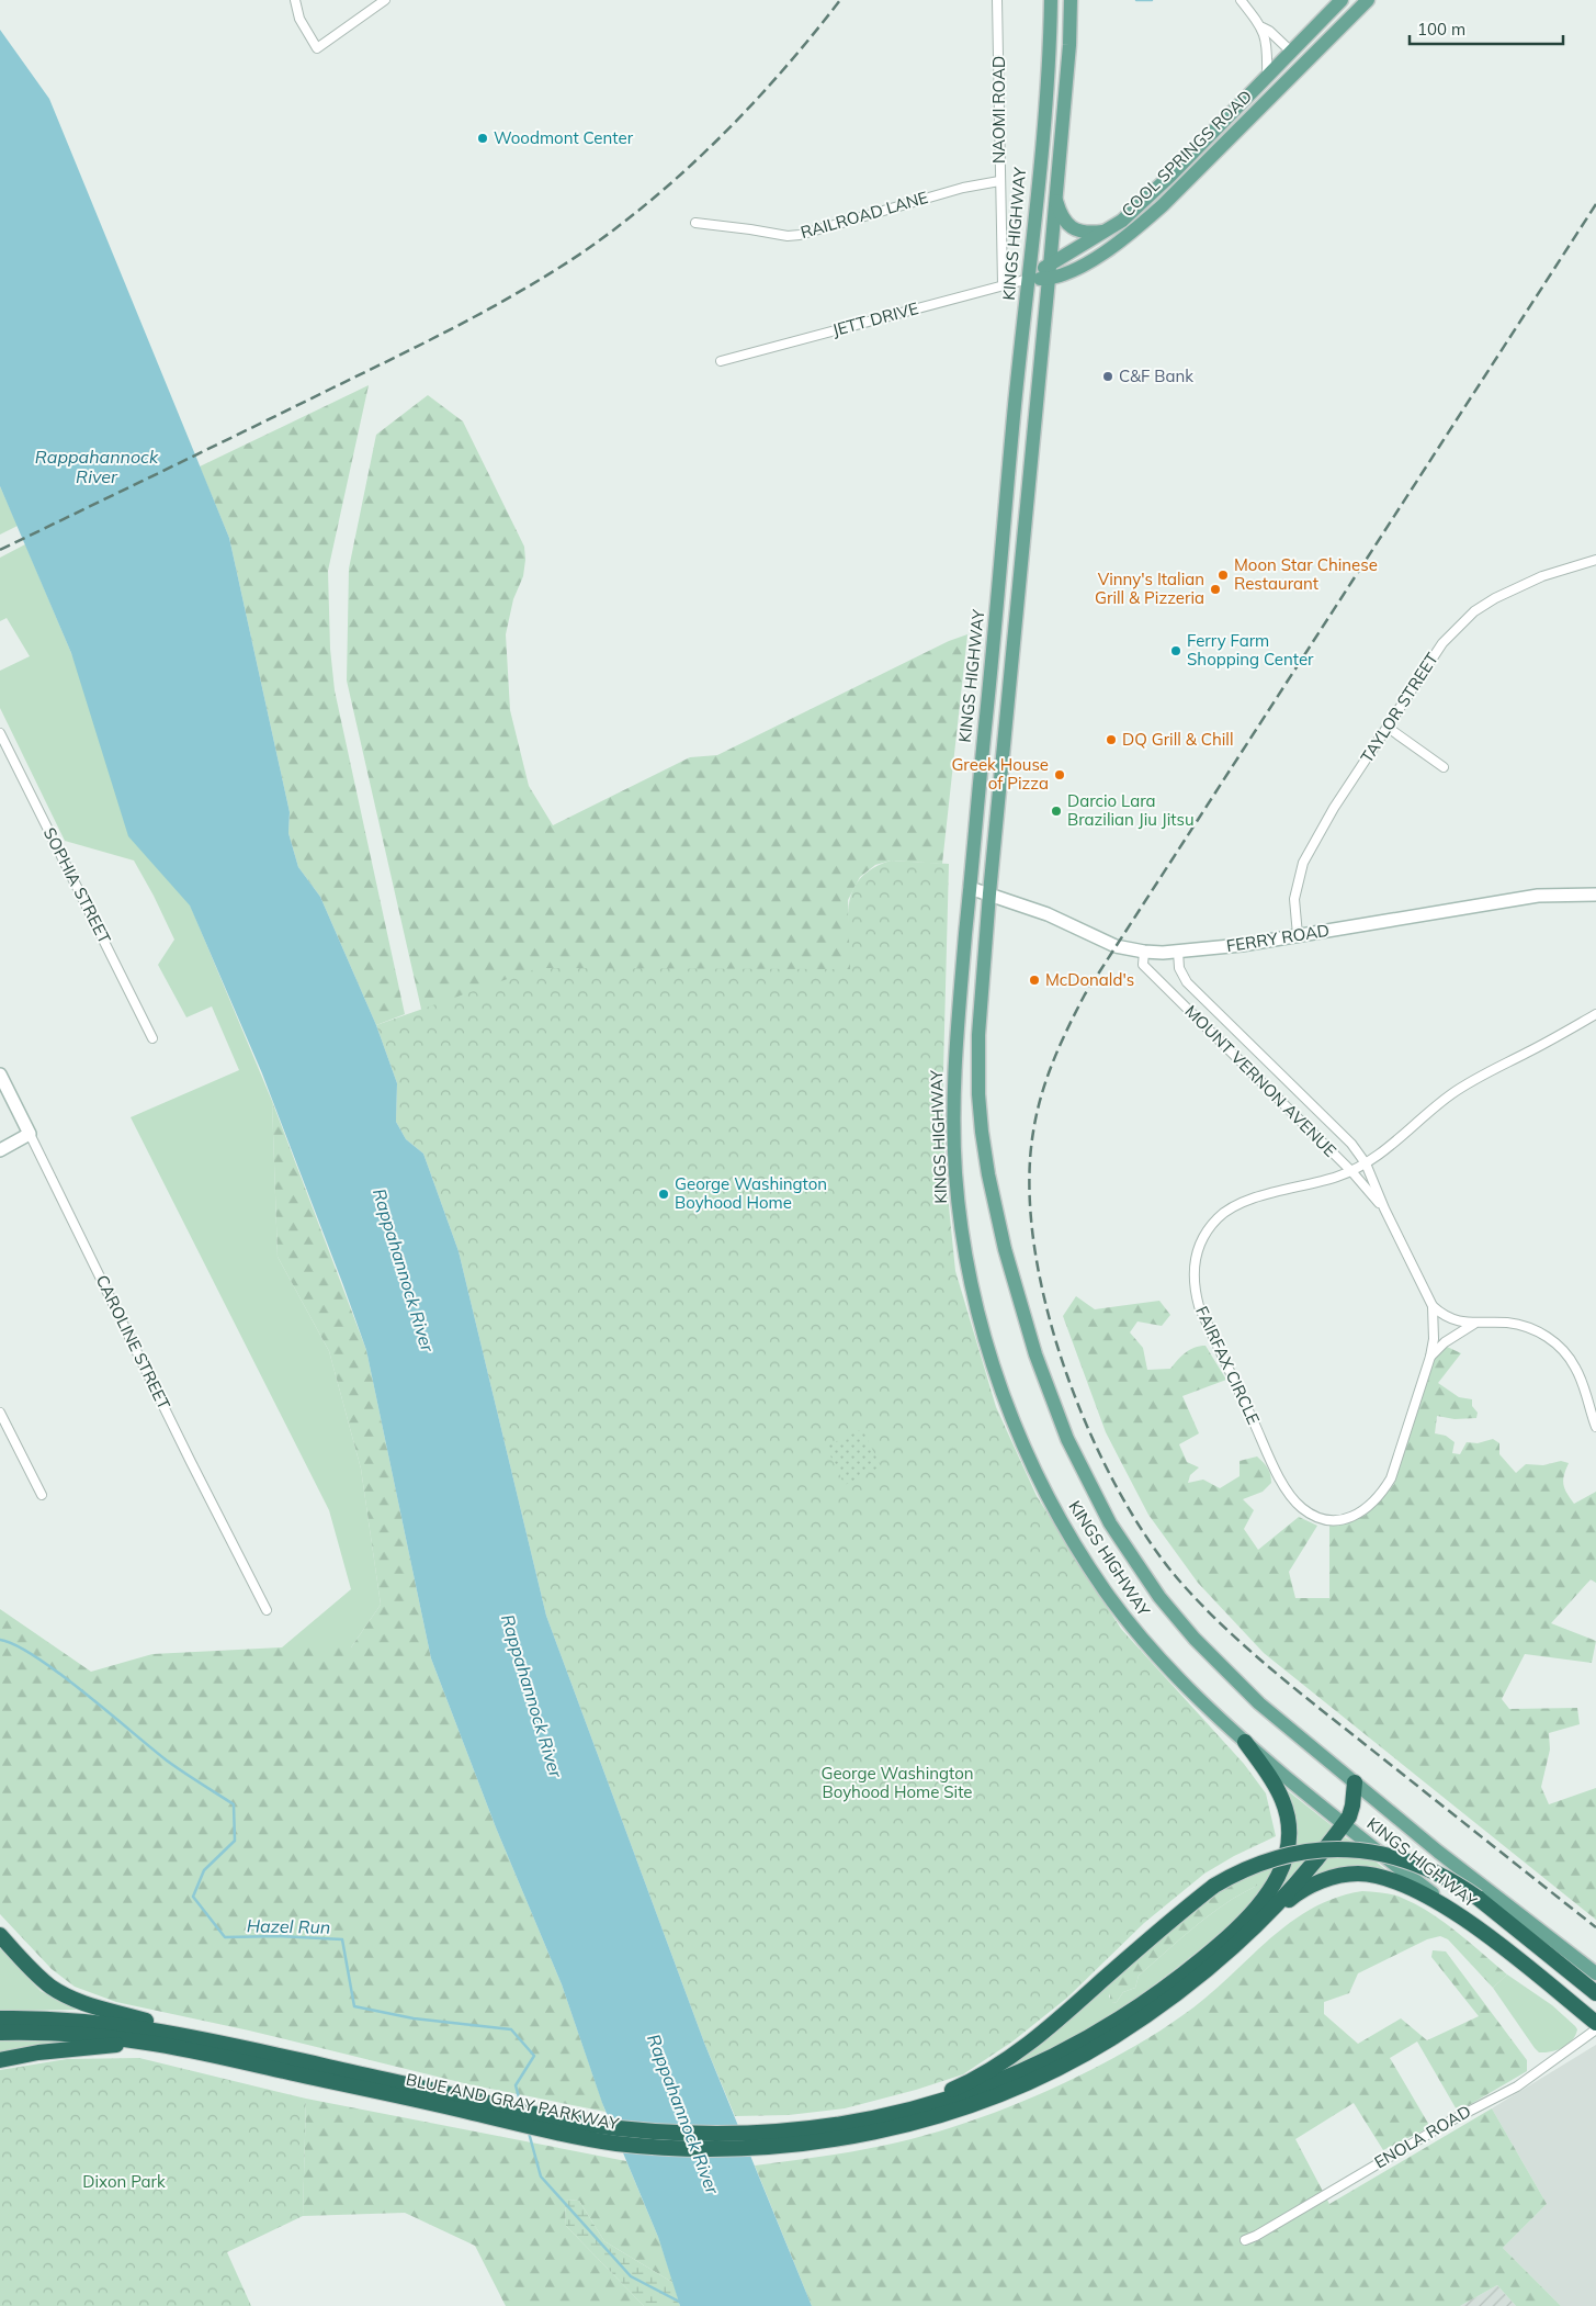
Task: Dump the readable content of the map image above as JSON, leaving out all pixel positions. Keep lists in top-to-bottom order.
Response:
{
  "streets": {
    "highway": ["KINGS HIGHWAY", "BLUE AND GRAY PARKWAY"],
    "main road": ["COOL SPRINGS ROAD", "FERRY ROAD", "CAROLINE STREET"],
    "street": [
      "NAOMI ROAD",
      "RAILROAD LANE",
      "JETT DRIVE",
      "TAYLOR STREET",
      "SOPHIA STREET",
      "MOUNT VERNON AVENUE",
      "FAIRFAX CIRCLE",
      "ENOLA ROAD"
    ]
  },
  "crossings": [
    ["NAOMI ROAD", "RAILROAD LANE"],
    ["NAOMI ROAD", "JETT DRIVE"],
    ["COOL SPRINGS ROAD", "KINGS HIGHWAY"],
    ["COOL SPRINGS ROAD", "JETT DRIVE"],
    ["KINGS HIGHWAY", "JETT DRIVE"],
    ["KINGS HIGHWAY", "FERRY ROAD"],
    ["TAYLOR STREET", "FERRY ROAD"],
    ["FERRY ROAD", "MOUNT VERNON AVENUE"],
    ["MOUNT VERNON AVENUE", "FAIRFAX CIRCLE"]
  ],
  "water": ["Rappahannock River", "Hazel Run"],
  "parks": ["George Washington Boyhood Home Site", "Dixon Park"],
  "places": [
    "Woodmont Center",
    "C&F Bank",
    "Moon Star Chinese Restaurant",
    "Vinny's Italian Grill & Pizzeria",
    "Ferry Farm Shopping Center",
    "DQ Grill & Chill",
    "Greek House of Pizza",
    "Darcio Lara Brazilian Jiu Jitsu",
    "McDonald's",
    "George Washington Boyhood Home"
  ],
  "scale_bar": "100 m"
}
